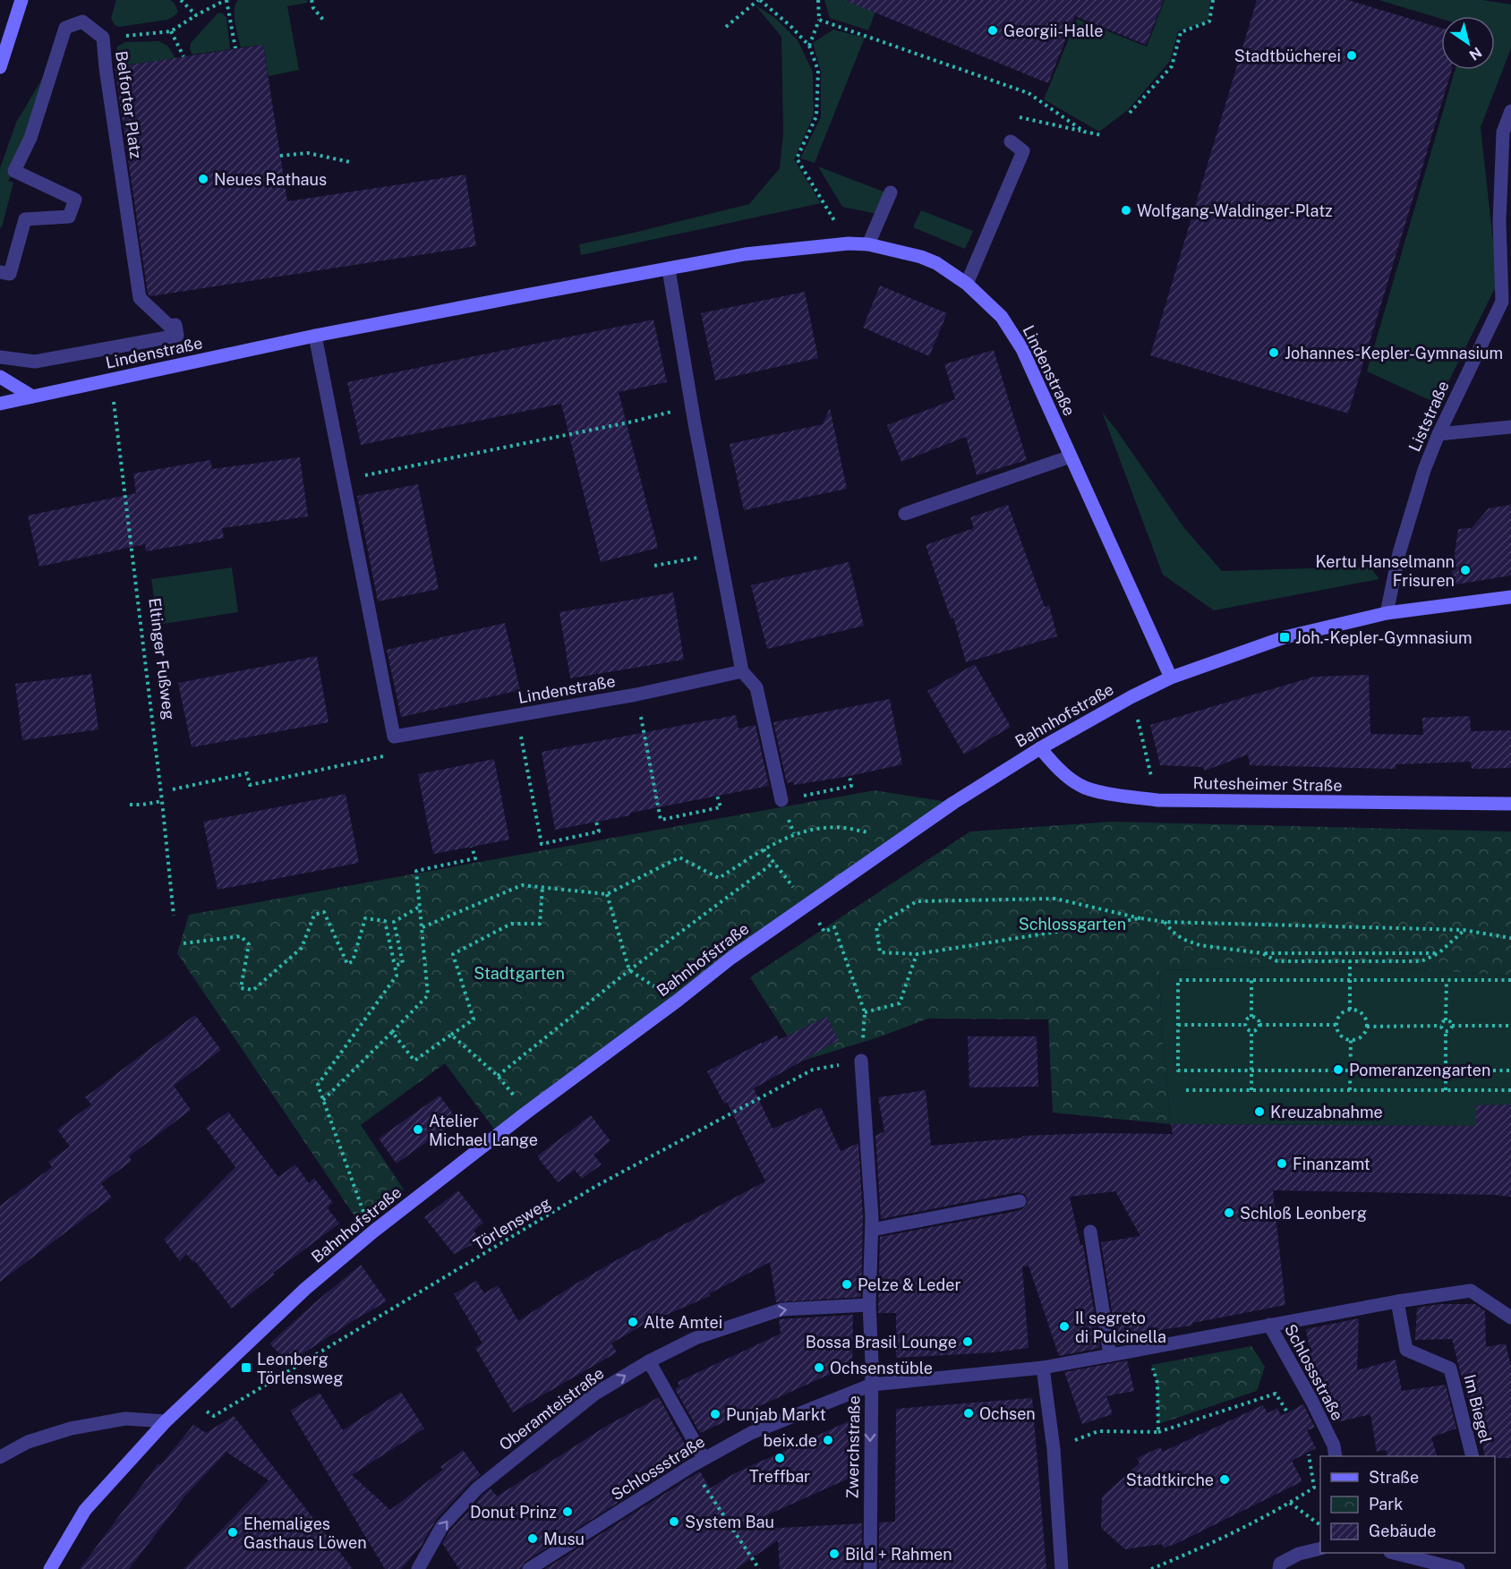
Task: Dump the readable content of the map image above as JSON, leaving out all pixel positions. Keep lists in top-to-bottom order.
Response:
{
  "streets": {
    "street": [
      "Belforter Platz",
      "Lindenstraße",
      "Liststraße",
      "Bahnhofstraße",
      "Rutesheimer Straße",
      "Schlossstraße",
      "Oberamteistraße",
      "Im Biegel",
      "Zwerchstraße"
    ],
    "path": ["Eltinger Fußweg", "Törlensweg"]
  },
  "crossings": [
    ["Lindenstraße", "Bahnhofstraße"],
    ["Liststraße", "Bahnhofstraße"],
    ["Bahnhofstraße", "Rutesheimer Straße"],
    ["Bahnhofstraße", "Törlensweg"],
    ["Törlensweg", "Zwerchstraße"],
    ["Schlossstraße", "Zwerchstraße"],
    ["Oberamteistraße", "Zwerchstraße"]
  ],
  "one_way": ["Oberamteistraße", "Zwerchstraße"],
  "parks": ["Schlossgarten", "Stadtgarten"],
  "places": {
    "other": [
      "Georgii-Halle",
      "Stadtbücherei",
      "Neues Rathaus",
      "Wolfgang-Waldinger-Platz",
      "Johannes-Kepler-Gymnasium",
      "Kertu Hanselmann Frisuren",
      "Pomeranzengarten",
      "Kreuzabnahme",
      "Atelier Michael Lange",
      "Finanzamt",
      "Schloß Leonberg",
      "Pelze & Leder",
      "Alte Amtei",
      "Il segreto di Pulcinella",
      "Bossa Brasil Lounge",
      "Ochsenstüble",
      "Ochsen",
      "Punjab Markt",
      "beix.de",
      "Treffbar",
      "Stadtkirche",
      "Donut Prinz",
      "System Bau",
      "Ehemaliges Gasthaus Löwen",
      "Musu",
      "Bild + Rahmen"
    ],
    "transit": ["Joh.-Kepler-Gymnasium", "Leonberg Törlensweg"]
  },
  "legend": ["Straße", "Park", "Gebäude"],
  "north": "bottom right"
}
